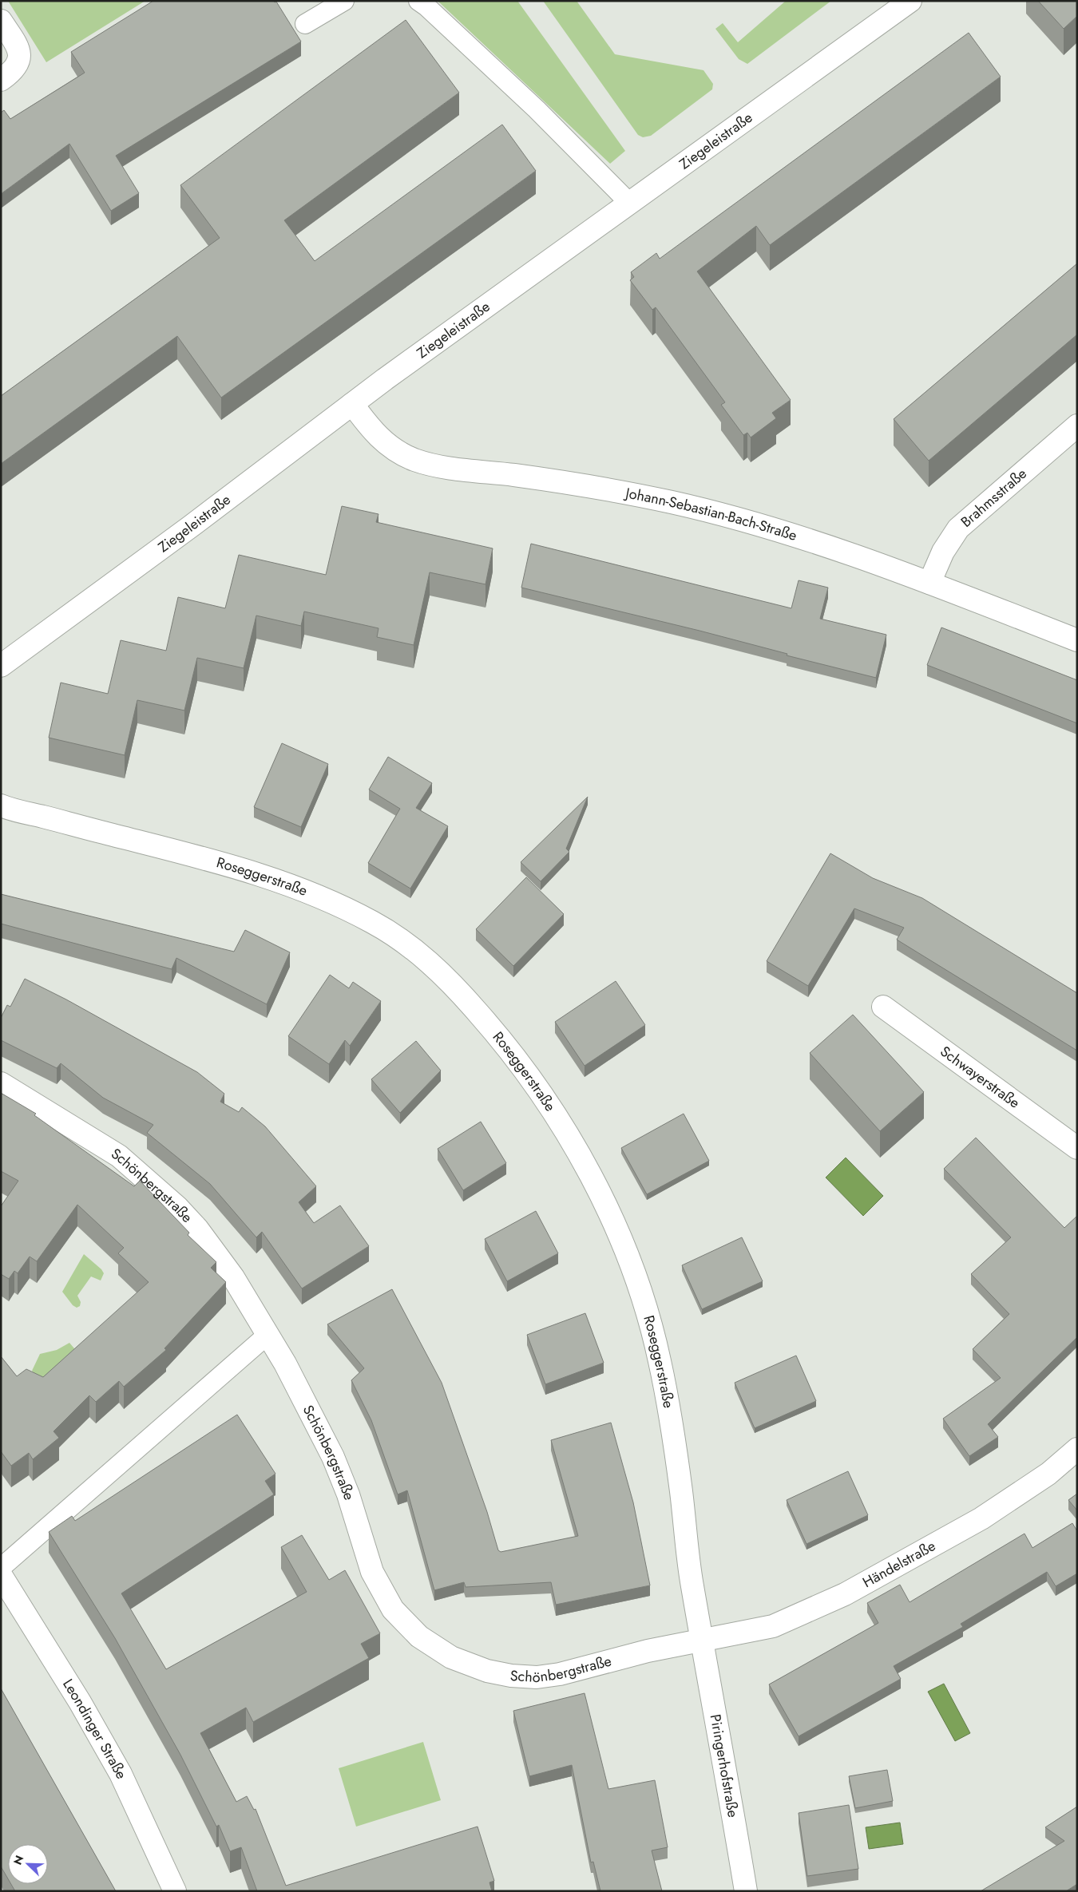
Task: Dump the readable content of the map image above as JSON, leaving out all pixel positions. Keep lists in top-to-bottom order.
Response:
{
  "streets": {
    "street": [
      "Ziegeleistraße",
      "Brahmsstraße",
      "Johann-Sebastian-Bach-Straße",
      "Roseggerstraße",
      "Schwayerstraße",
      "Schönbergstraße",
      "Händelstraße",
      "Leondinger Straße",
      "Piringerhofstraße"
    ]
  },
  "crossings": [
    ["Ziegeleistraße", "Johann-Sebastian-Bach-Straße"],
    ["Brahmsstraße", "Johann-Sebastian-Bach-Straße"],
    ["Roseggerstraße", "Schönbergstraße"],
    ["Roseggerstraße", "Händelstraße"],
    ["Roseggerstraße", "Piringerhofstraße"],
    ["Schönbergstraße", "Händelstraße"],
    ["Schönbergstraße", "Piringerhofstraße"],
    ["Händelstraße", "Piringerhofstraße"]
  ],
  "north": "top left"
}
